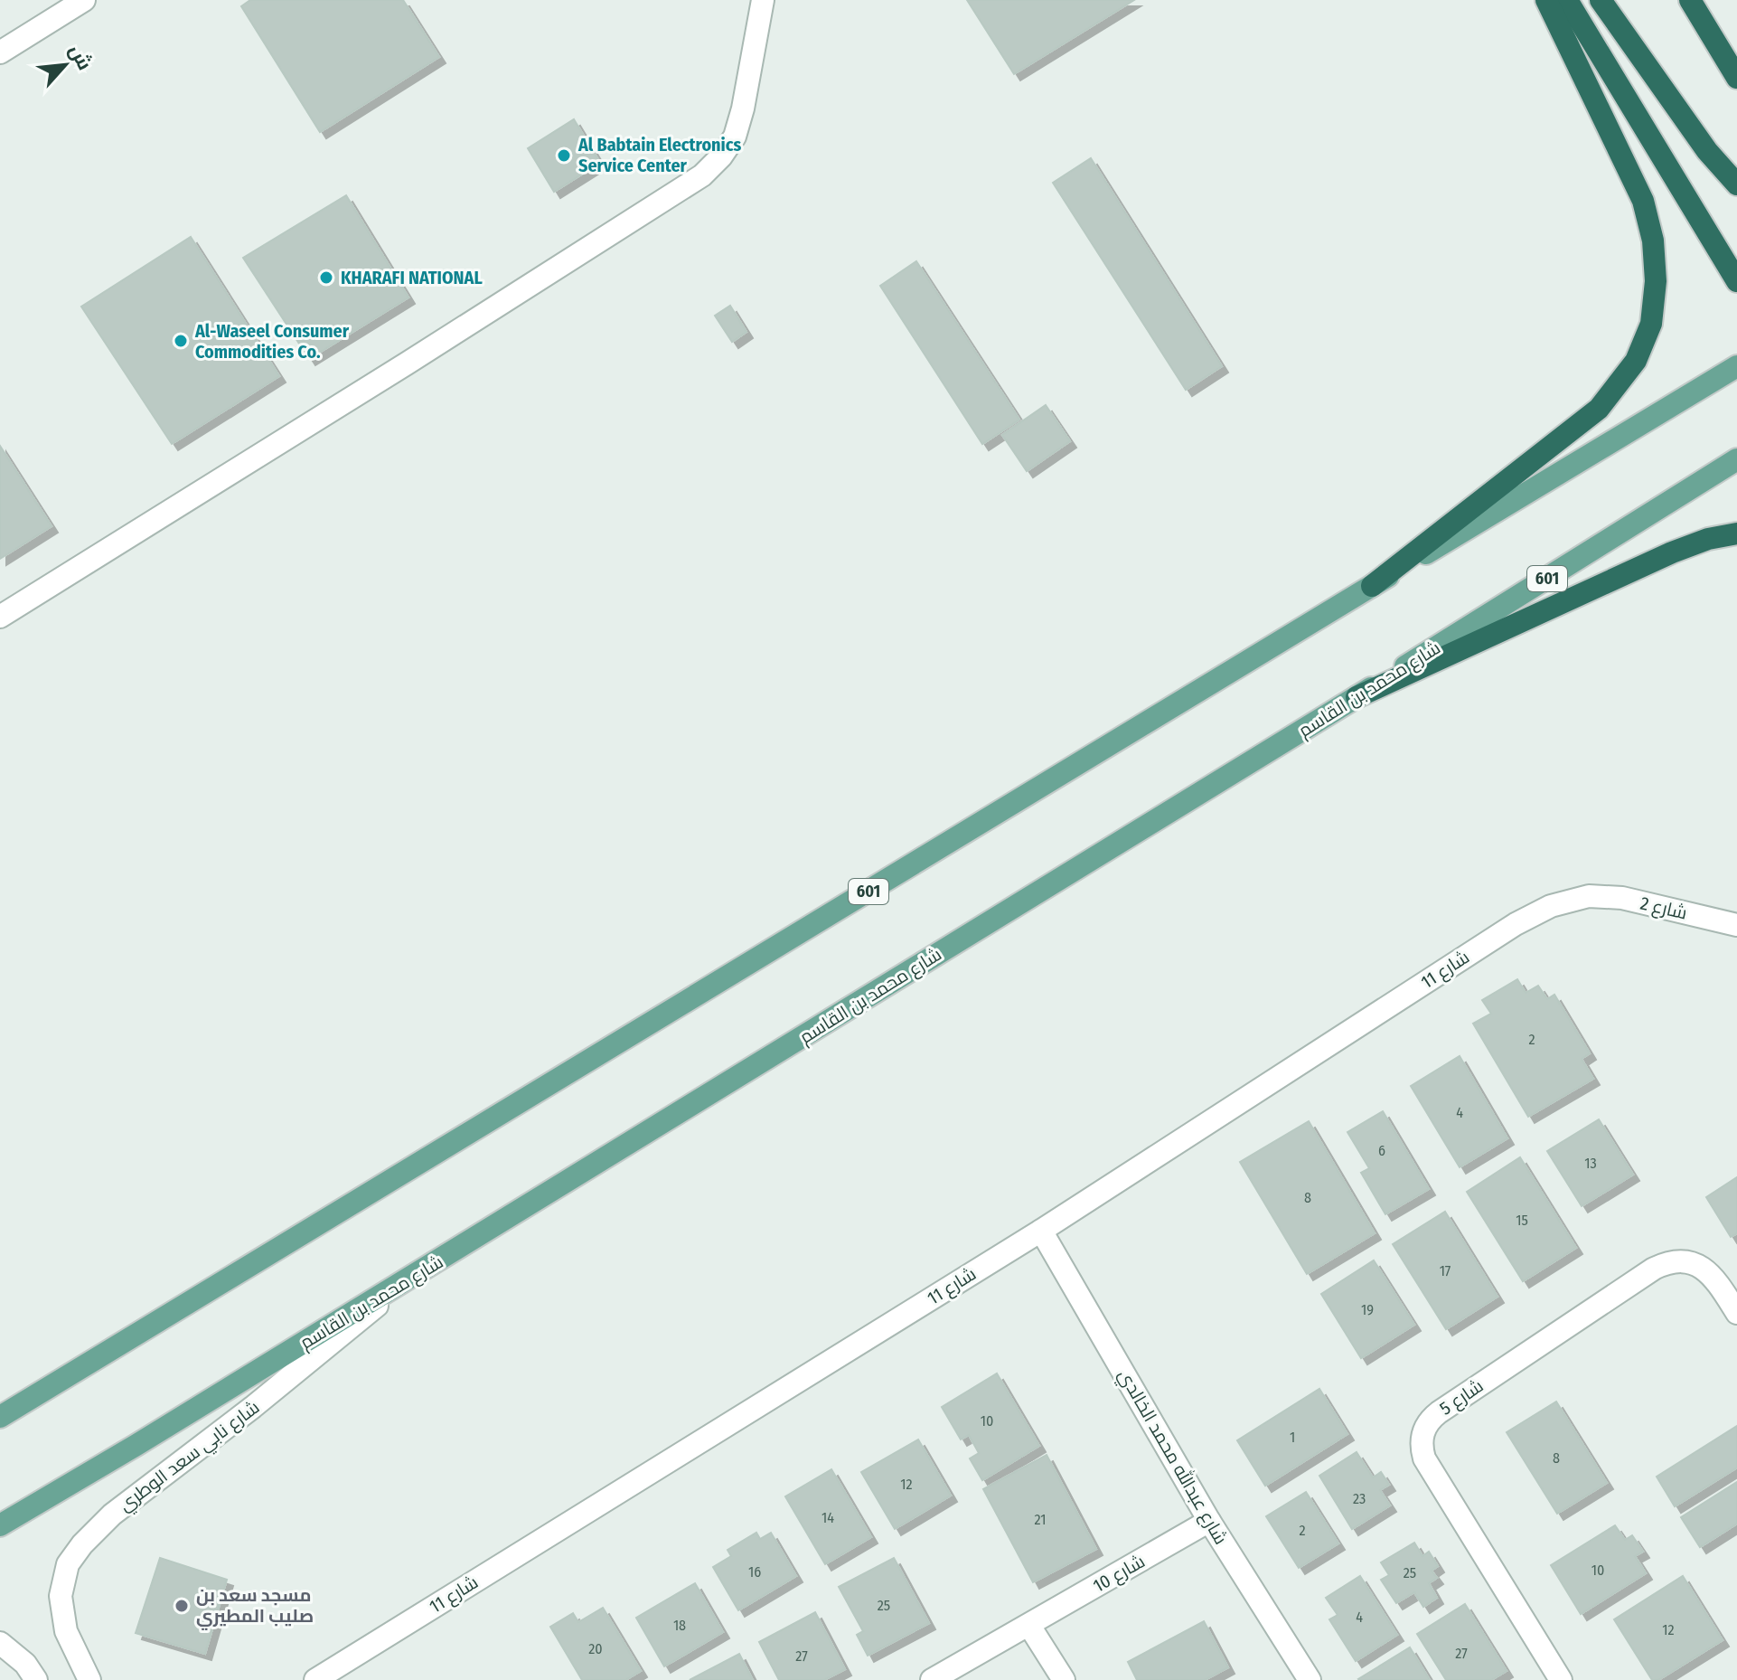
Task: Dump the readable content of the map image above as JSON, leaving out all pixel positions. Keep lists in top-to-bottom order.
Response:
{
  "streets": {
    "main road": ["601", "شارع محمد بن القاسم"],
    "street": [
      "شارع 2",
      "شارع 11",
      "شارع 5",
      "شارع نابي سعد الوطري",
      "شارع عبدالله محمد الخالدي",
      "شارع 10"
    ]
  },
  "crossings": [
    ["شارع محمد بن القاسم", "شارع نابي سعد الوطري"],
    ["شارع 2", "شارع 11"],
    ["شارع 11", "شارع عبدالله محمد الخالدي"],
    ["شارع عبدالله محمد الخالدي", "شارع 10"]
  ],
  "places": [
    "Al Babtain Electronics Service Center",
    "KHARAFI NATIONAL",
    "Al-Waseel Consumer Commodities Co.",
    "مسجد سعد بن صليب المطيري"
  ],
  "house_numbers": [
    "2",
    "4",
    "6",
    "13",
    "8",
    "15",
    "17",
    "19",
    "10",
    "1",
    "8",
    "12",
    "23",
    "14",
    "21",
    "2",
    "10",
    "16",
    "25",
    "25",
    "4",
    "18",
    "12",
    "20",
    "27",
    "27"
  ],
  "north": "top right"
}
